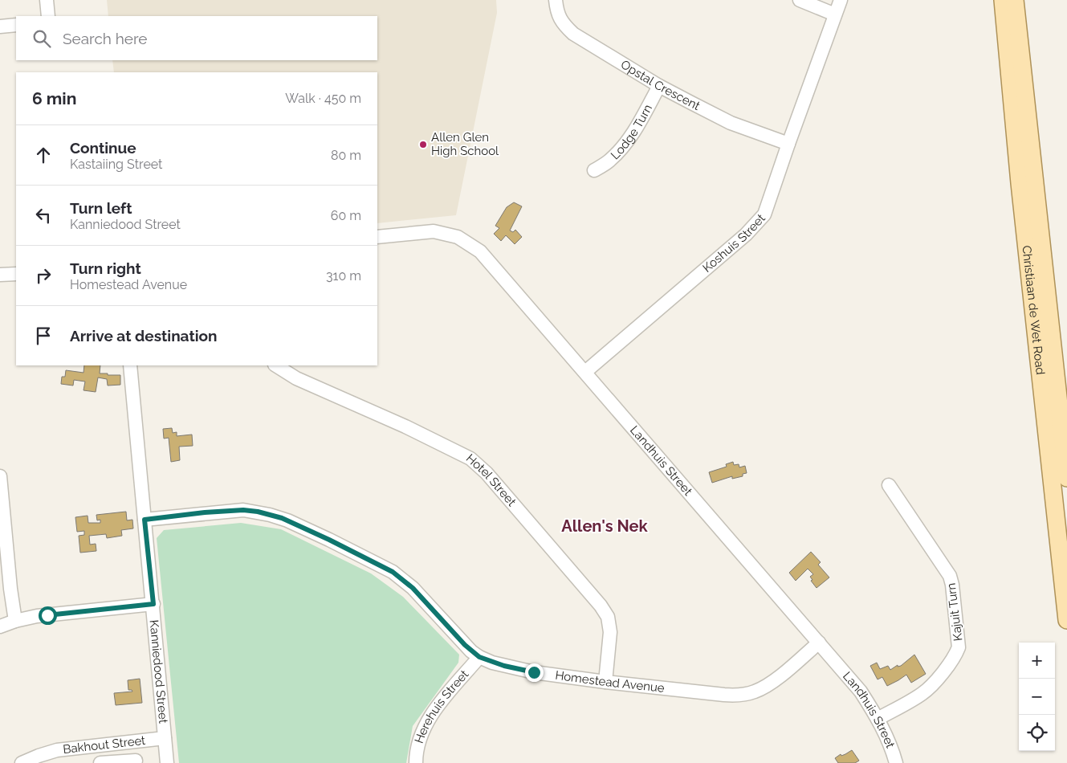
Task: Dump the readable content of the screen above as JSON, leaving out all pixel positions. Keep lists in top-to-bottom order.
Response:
{
  "streets": {
    "main road": ["Christiaan de Wet Road"],
    "street": [
      "Opstal Crescent",
      "Lodge Turn",
      "Koshuis Street",
      "Landhuis Street",
      "Hotel Street",
      "Kajuit Turn",
      "Kanniedood Street",
      "Homestead Avenue",
      "Herehuis Street",
      "Bakhout Street"
    ]
  },
  "crossings": [
    ["Opstal Crescent", "Lodge Turn"],
    ["Opstal Crescent", "Koshuis Street"],
    ["Koshuis Street", "Landhuis Street"],
    ["Landhuis Street", "Kajuit Turn"],
    ["Landhuis Street", "Homestead Avenue"],
    ["Hotel Street", "Homestead Avenue"],
    ["Kanniedood Street", "Homestead Avenue"],
    ["Kanniedood Street", "Bakhout Street"],
    ["Homestead Avenue", "Herehuis Street"]
  ],
  "districts": ["Allen's Nek"],
  "places": ["Allen Glen High School"],
  "page": {
    "search": "Search here",
    "heading": ["6 min", "Walk · 450 m"],
    "list": [
      ["Continue", "Kastaiing Street", "80 m"],
      ["Turn left", "Kanniedood Street", "60 m"],
      ["Turn right", "Homestead Avenue", "310 m"],
      "Arrive at destination"
    ],
    "map_buttons": ["+", "−"]
  }
}
